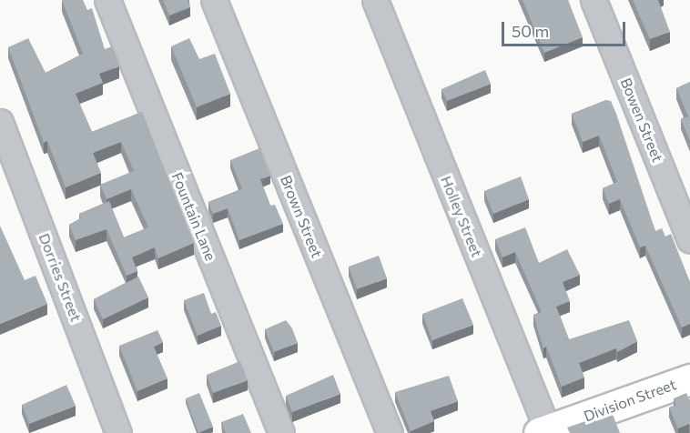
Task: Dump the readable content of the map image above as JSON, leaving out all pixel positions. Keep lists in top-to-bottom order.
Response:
{
  "streets": {
    "main road": ["Division Street"],
    "street": [
      "Bowen Street",
      "Fountain Lane",
      "Brown Street",
      "Holley Street",
      "Dorries Street"
    ]
  },
  "crossings": [
    ["Holley Street", "Division Street"]
  ],
  "scale_bar": "50 m"
}
